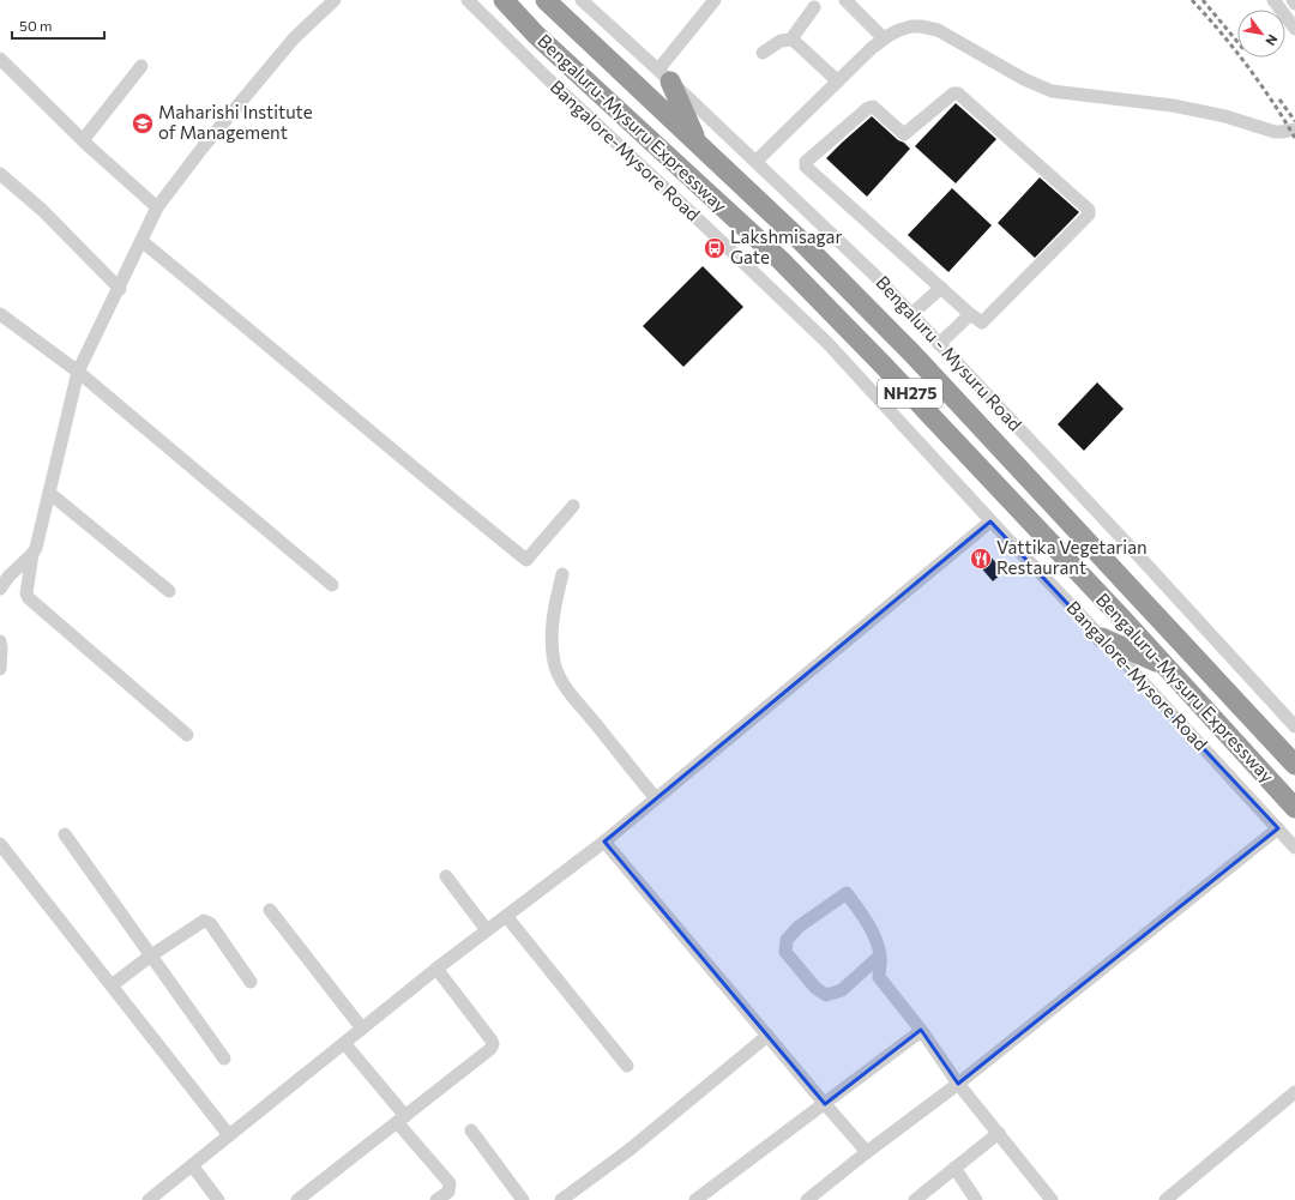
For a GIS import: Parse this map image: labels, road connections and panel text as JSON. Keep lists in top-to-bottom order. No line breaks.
{"streets":{"highway":["Bengaluru-Mysuru Expressway","NH275"],"street":["Bangalore-Mysore Road","Bengaluru - Mysuru Road"]},"places":{"school or university":["Maharishi Institute of Management"],"bus stop":["Lakshmisagar Gate"],"restaurant":["Vattika Vegetarian Restaurant"]},"scale_bar":"50 m","north":"bottom right"}
